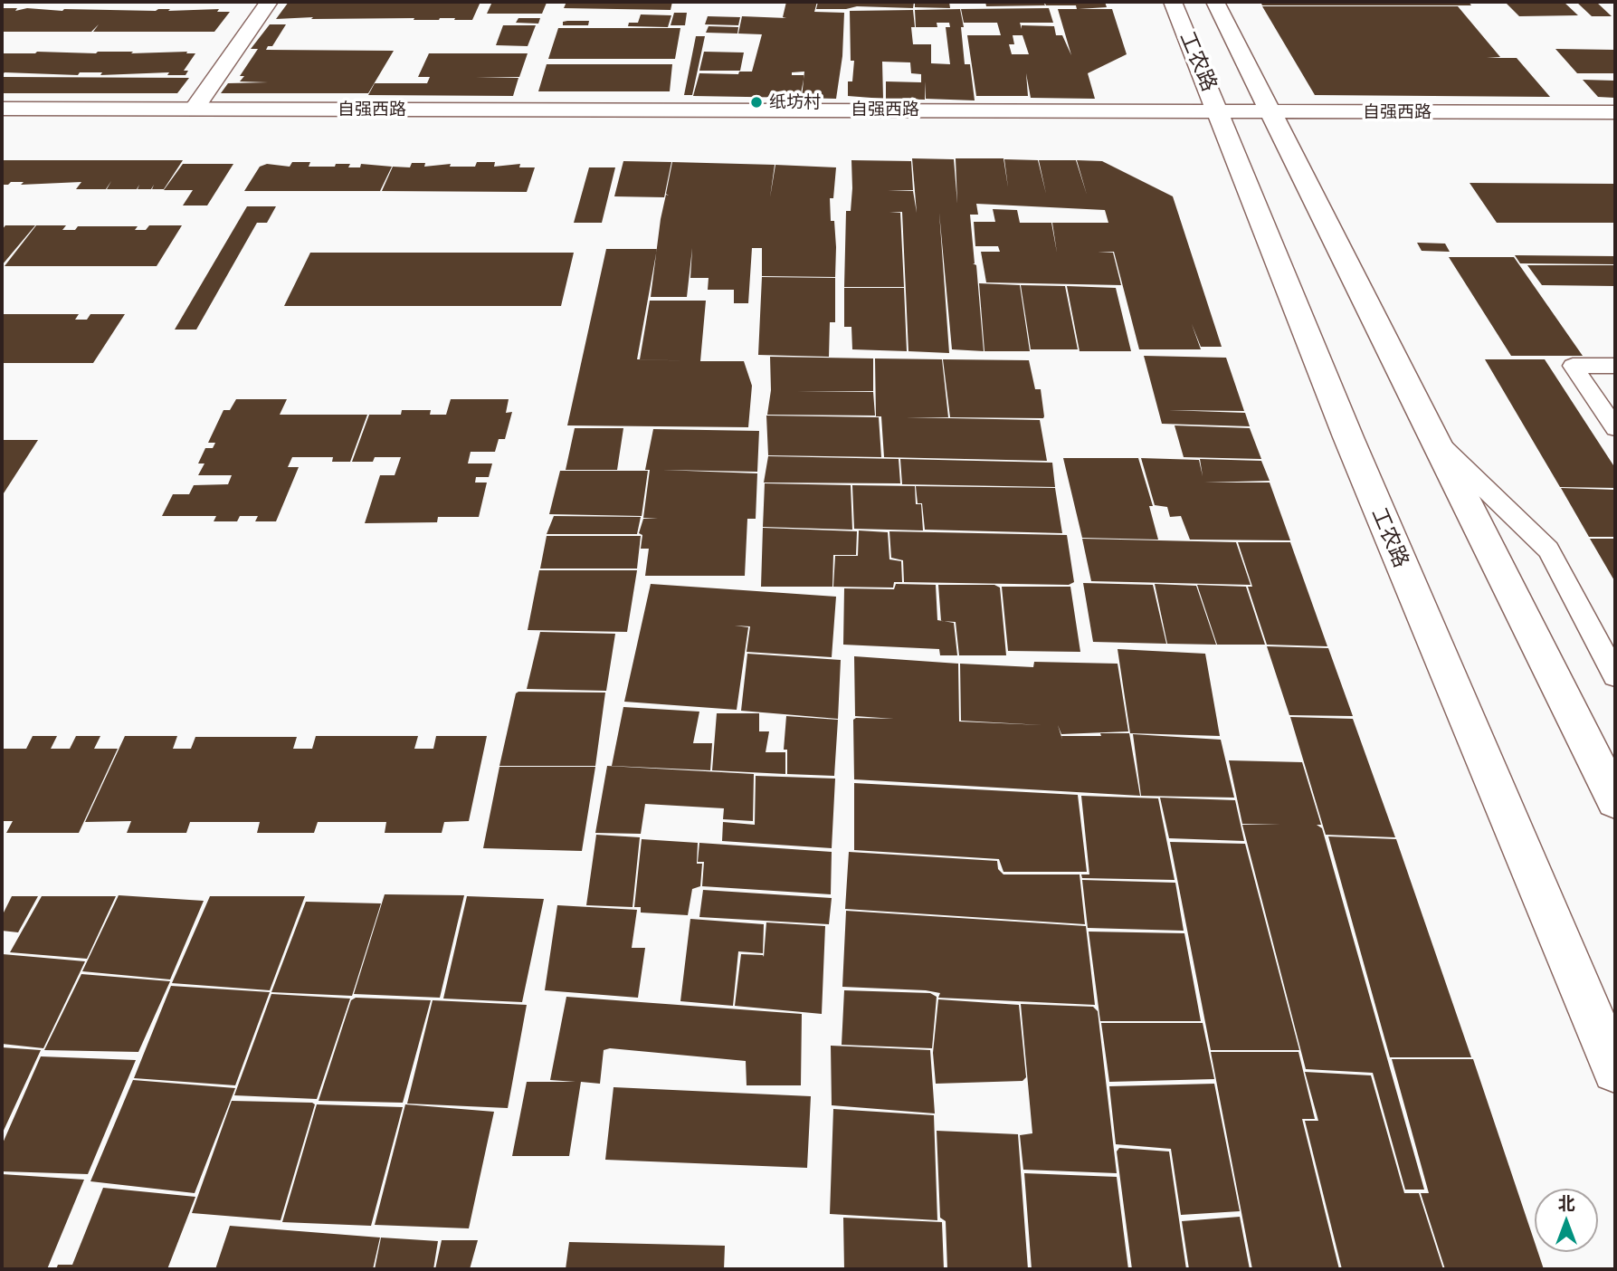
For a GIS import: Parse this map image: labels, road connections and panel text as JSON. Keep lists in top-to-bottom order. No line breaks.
{"streets":{"main road":["工农路","自强西路"]},"crossings":[["工农路","自强西路"]],"places":["纸坊村"],"north":"top"}
